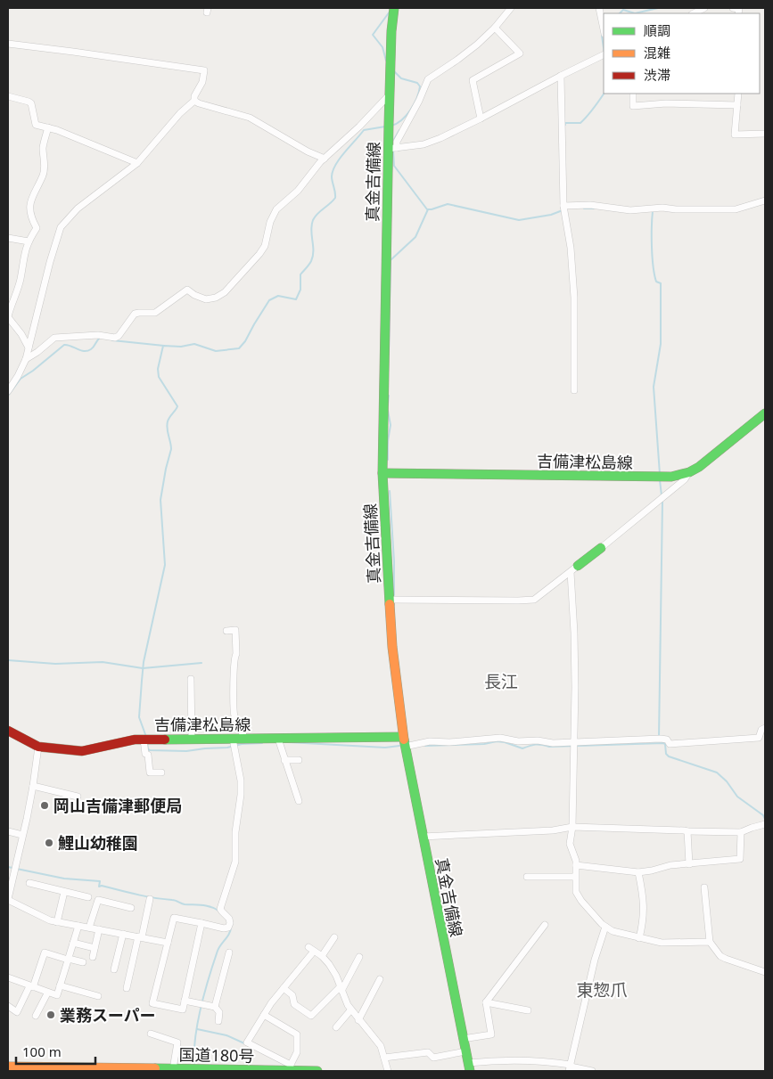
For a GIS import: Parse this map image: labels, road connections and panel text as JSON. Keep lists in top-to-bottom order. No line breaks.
{"streets":{"main road":["真金吉備線","吉備津松島線","国道180号"]},"crossings":[["真金吉備線","吉備津松島線"]],"districts":["長江","東惣爪"],"places":["岡山吉備津郵便局","鯉山幼稚園","業務スーパー"],"legend":["順調","混雑","渋滞"],"scale_bar":"100 m"}
